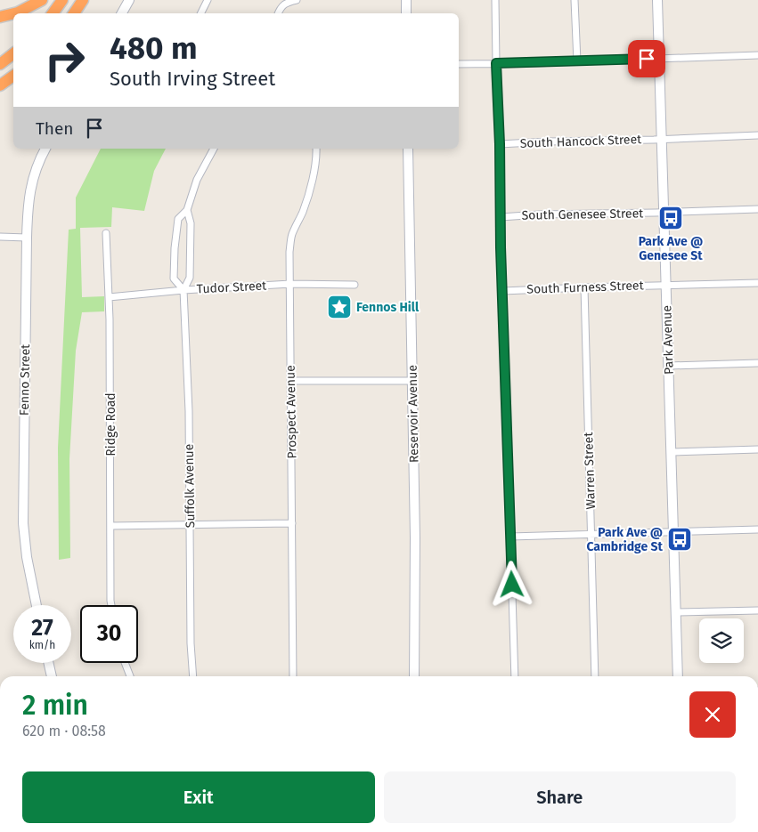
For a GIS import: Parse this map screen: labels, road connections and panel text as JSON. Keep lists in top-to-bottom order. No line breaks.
{"streets":{"street":["South Hancock Street","South Genesee Street","Tudor Street","South Furness Street","Park Avenue","Fenno Street","Prospect Avenue","Reservoir Avenue","Ridge Road","Warren Street","Suffolk Avenue"]},"crossings":[["South Hancock Street","Park Avenue"],["South Genesee Street","Park Avenue"],["Tudor Street","Prospect Avenue"],["Tudor Street","Ridge Road"],["Tudor Street","Suffolk Avenue"],["South Furness Street","Park Avenue"],["South Furness Street","Warren Street"]],"places":{"bus stop":["Park Ave @ Genesee St","Park Ave @ Cambridge St"],"place":["Fennos Hill"]},"page":{"turn":["480 m","South Irving Street"],"then":"Then","speed":"27 km/h","limit":"30","heading":["2 min","620 m · 08:58"],"buttons":["Exit","Share"]}}
